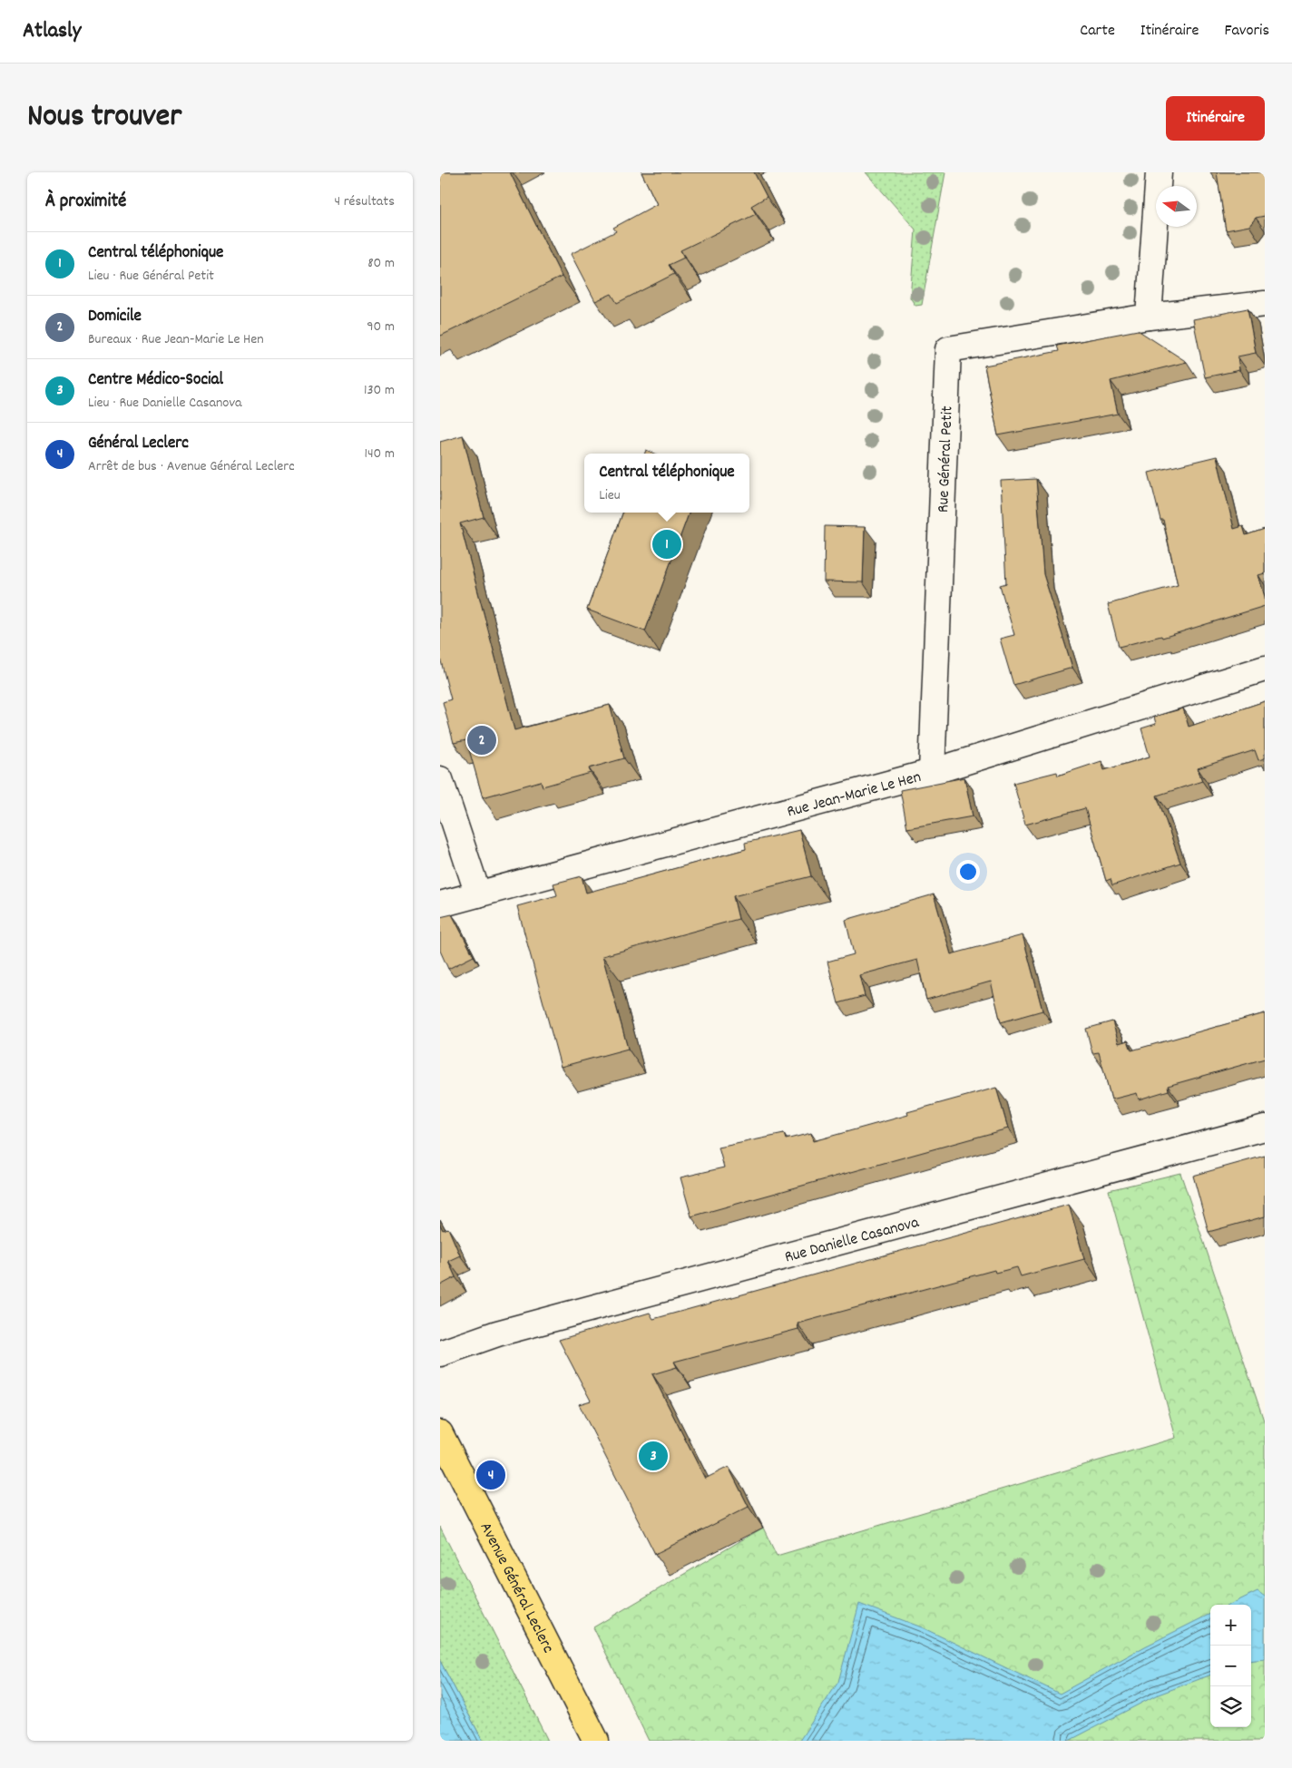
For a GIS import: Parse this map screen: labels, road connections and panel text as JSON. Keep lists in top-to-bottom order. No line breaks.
{"streets":{"main road":["Avenue Général Leclerc"],"street":["Rue Général Petit","Rue Jean-Marie Le Hen","Rue Danielle Casanova"]},"crossings":[["Rue Général Petit","Rue Jean-Marie Le Hen"]],"north":"left","page":{"header":"Atlasly","nav":["Carte","Itinéraire","Favoris"],"title":"Nous trouver","buttons":"Itinéraire","heading":["À proximité","4 résultats"],"list":[{"mark":"1","name":"Central téléphonique","note":"Lieu · Rue Général Petit","value":"80 m"},{"mark":"2","name":"Domicile","note":"Bureaux · Rue Jean-Marie Le Hen","value":"90 m"},{"mark":"3","name":"Centre Médico-Social","note":"Lieu · Rue Danielle Casanova","value":"130 m"},{"mark":"4","name":"Général Leclerc","note":"Arrêt de bus · Avenue Général Leclerc","value":"140 m"}],"popup":["Central téléphonique","Lieu"],"pins":["1","2","3","4"],"map_buttons":["+","−"]}}
